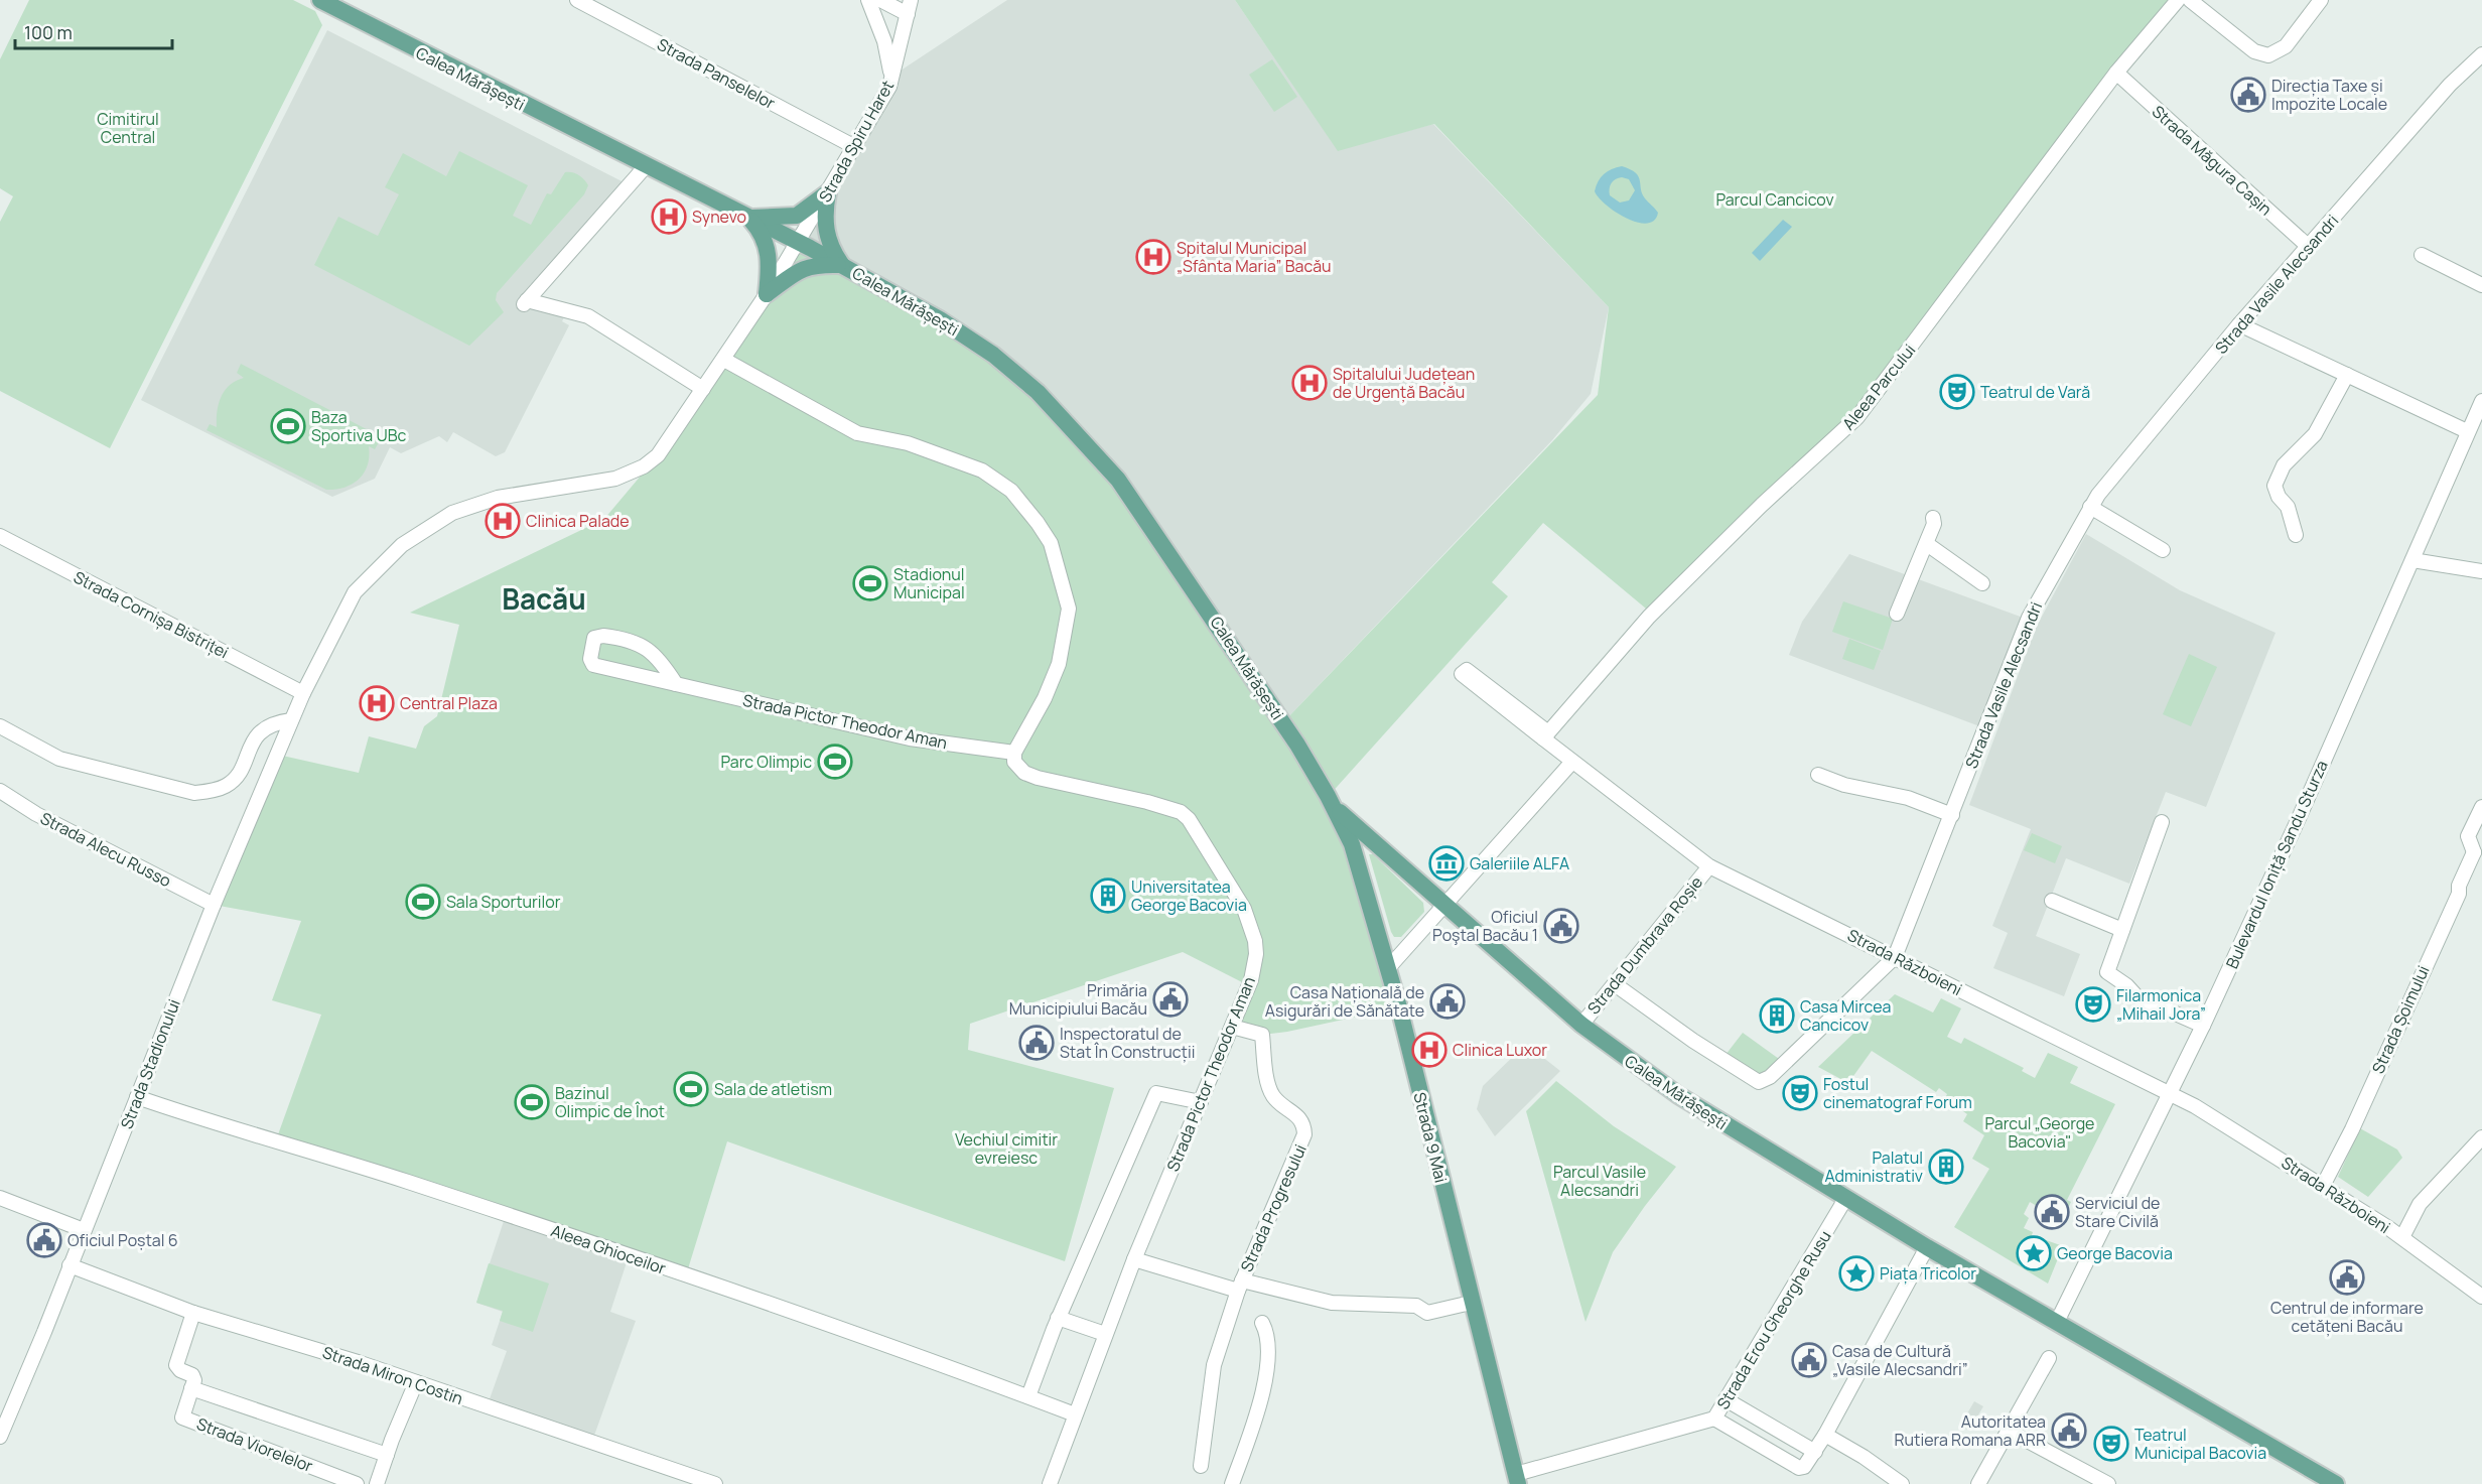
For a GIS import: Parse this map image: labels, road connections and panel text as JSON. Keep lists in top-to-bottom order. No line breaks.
{"streets":{"main road":["Calea Mărășești","Strada 9 Mai"],"street":["Strada Panselelor","Strada Spiru Haret","Strada Măgura Cașin","Strada Vasile Alecsandri","Aleea Parcului","Strada Cornișa Bistriței","Strada Pictor Theodor Aman","Strada Alecu Russo","Bulevardul Ioniță Sandu Sturza","Strada Dumbrava Roșie","Strada Războieni","Strada Șoimului","Strada Stadionului","Strada Progresului","Aleea Ghioceilor","Strada Erou Gheorghe Rusu","Strada Miron Costin","Strada Viorelelor"]},"crossings":[["Strada Panselelor","Strada Spiru Haret"],["Calea Mărășești","Strada Spiru Haret"],["Calea Mărășești","Bulevardul Ioniță Sandu Sturza"],["Calea Mărășești","Strada Dumbrava Roșie"],["Calea Mărășești","Strada 9 Mai"],["Calea Mărășești","Strada Erou Gheorghe Rusu"],["Strada Spiru Haret","Strada Stadionului"],["Strada Măgura Cașin","Strada Vasile Alecsandri"],["Strada Măgura Cașin","Aleea Parcului"],["Strada Vasile Alecsandri","Strada Dumbrava Roșie"],["Strada Vasile Alecsandri","Strada Războieni"],["Strada Cornișa Bistriței","Strada Stadionului"],["Strada Pictor Theodor Aman","Strada Progresului"],["Strada Pictor Theodor Aman","Aleea Ghioceilor"],["Strada Alecu Russo","Strada Stadionului"],["Bulevardul Ioniță Sandu Sturza","Strada Războieni"],["Strada Dumbrava Roșie","Strada Războieni"],["Strada Războieni","Strada Șoimului"],["Strada Stadionului","Aleea Ghioceilor"],["Strada Stadionului","Strada Miron Costin"],["Strada 9 Mai","Strada Progresului"],["Strada 9 Mai","Strada Erou Gheorghe Rusu"]],"districts":["Bacău"],"parks":["Cimitirul Central","Parcul Cancicov","Parcul „George Bacovia\"","Vechiul cimitir evreiesc","Parcul Vasile Alecsandri"],"places":{"public building":["Direcția Taxe și Impozite Locale","Oficiul Poştal Bacău 1","Primăria Municipiului Bacău","Casa Națională de Asigurări de Sănătate","Inspectoratul de Stat În Construcții","Serviciul de Stare Civilă","Oficiul Poștal 6","Centrul de informare cetățeni Bacău","Casa de Cultură „Vasile Alecsandri”","Autoritatea Rutiera Romana ARR"],"hospital":["Synevo","Spitalul Municipal „Sfânta Maria” Bacău","Spitalului Județean de Urgență Bacău","Clinica Palade","Central Plaza","Clinica Luxor"],"theatre":["Teatrul de Vară","Filarmonica „Mihail Jora”","Fostul cinematograf Forum","Teatrul Municipal Bacovia"],"sports":["Baza Sportiva UBc","Stadionul Municipal","Parc Olimpic","Sala Sporturilor","Sala de atletism","Bazinul Olimpic de Înot"],"museum":["Galeriile ALFA"],"building":["Universitatea George Bacovia","Casa Mircea Cancicov","Palatul Administrativ"],"place":["George Bacovia","Piața Tricolor"]},"scale_bar":"100 m"}
